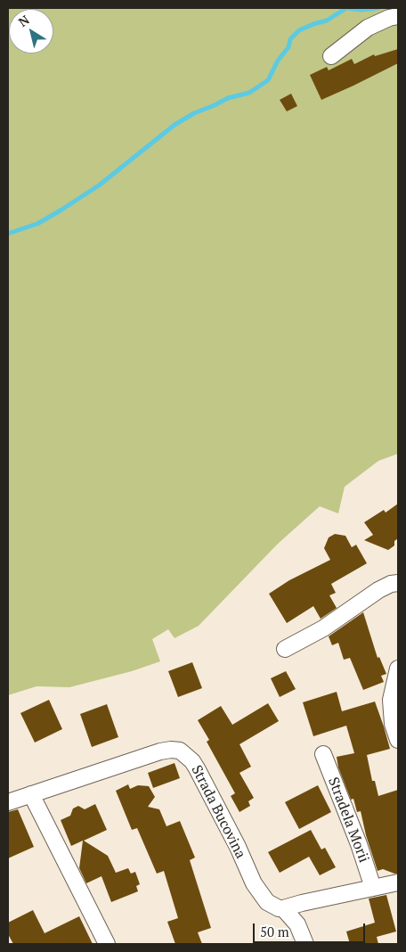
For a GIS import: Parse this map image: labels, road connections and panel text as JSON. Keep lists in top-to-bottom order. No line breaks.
{"streets":{"street":["Strada Bucovina","Stradela Morii"]},"scale_bar":"50 m","north":"top left"}
